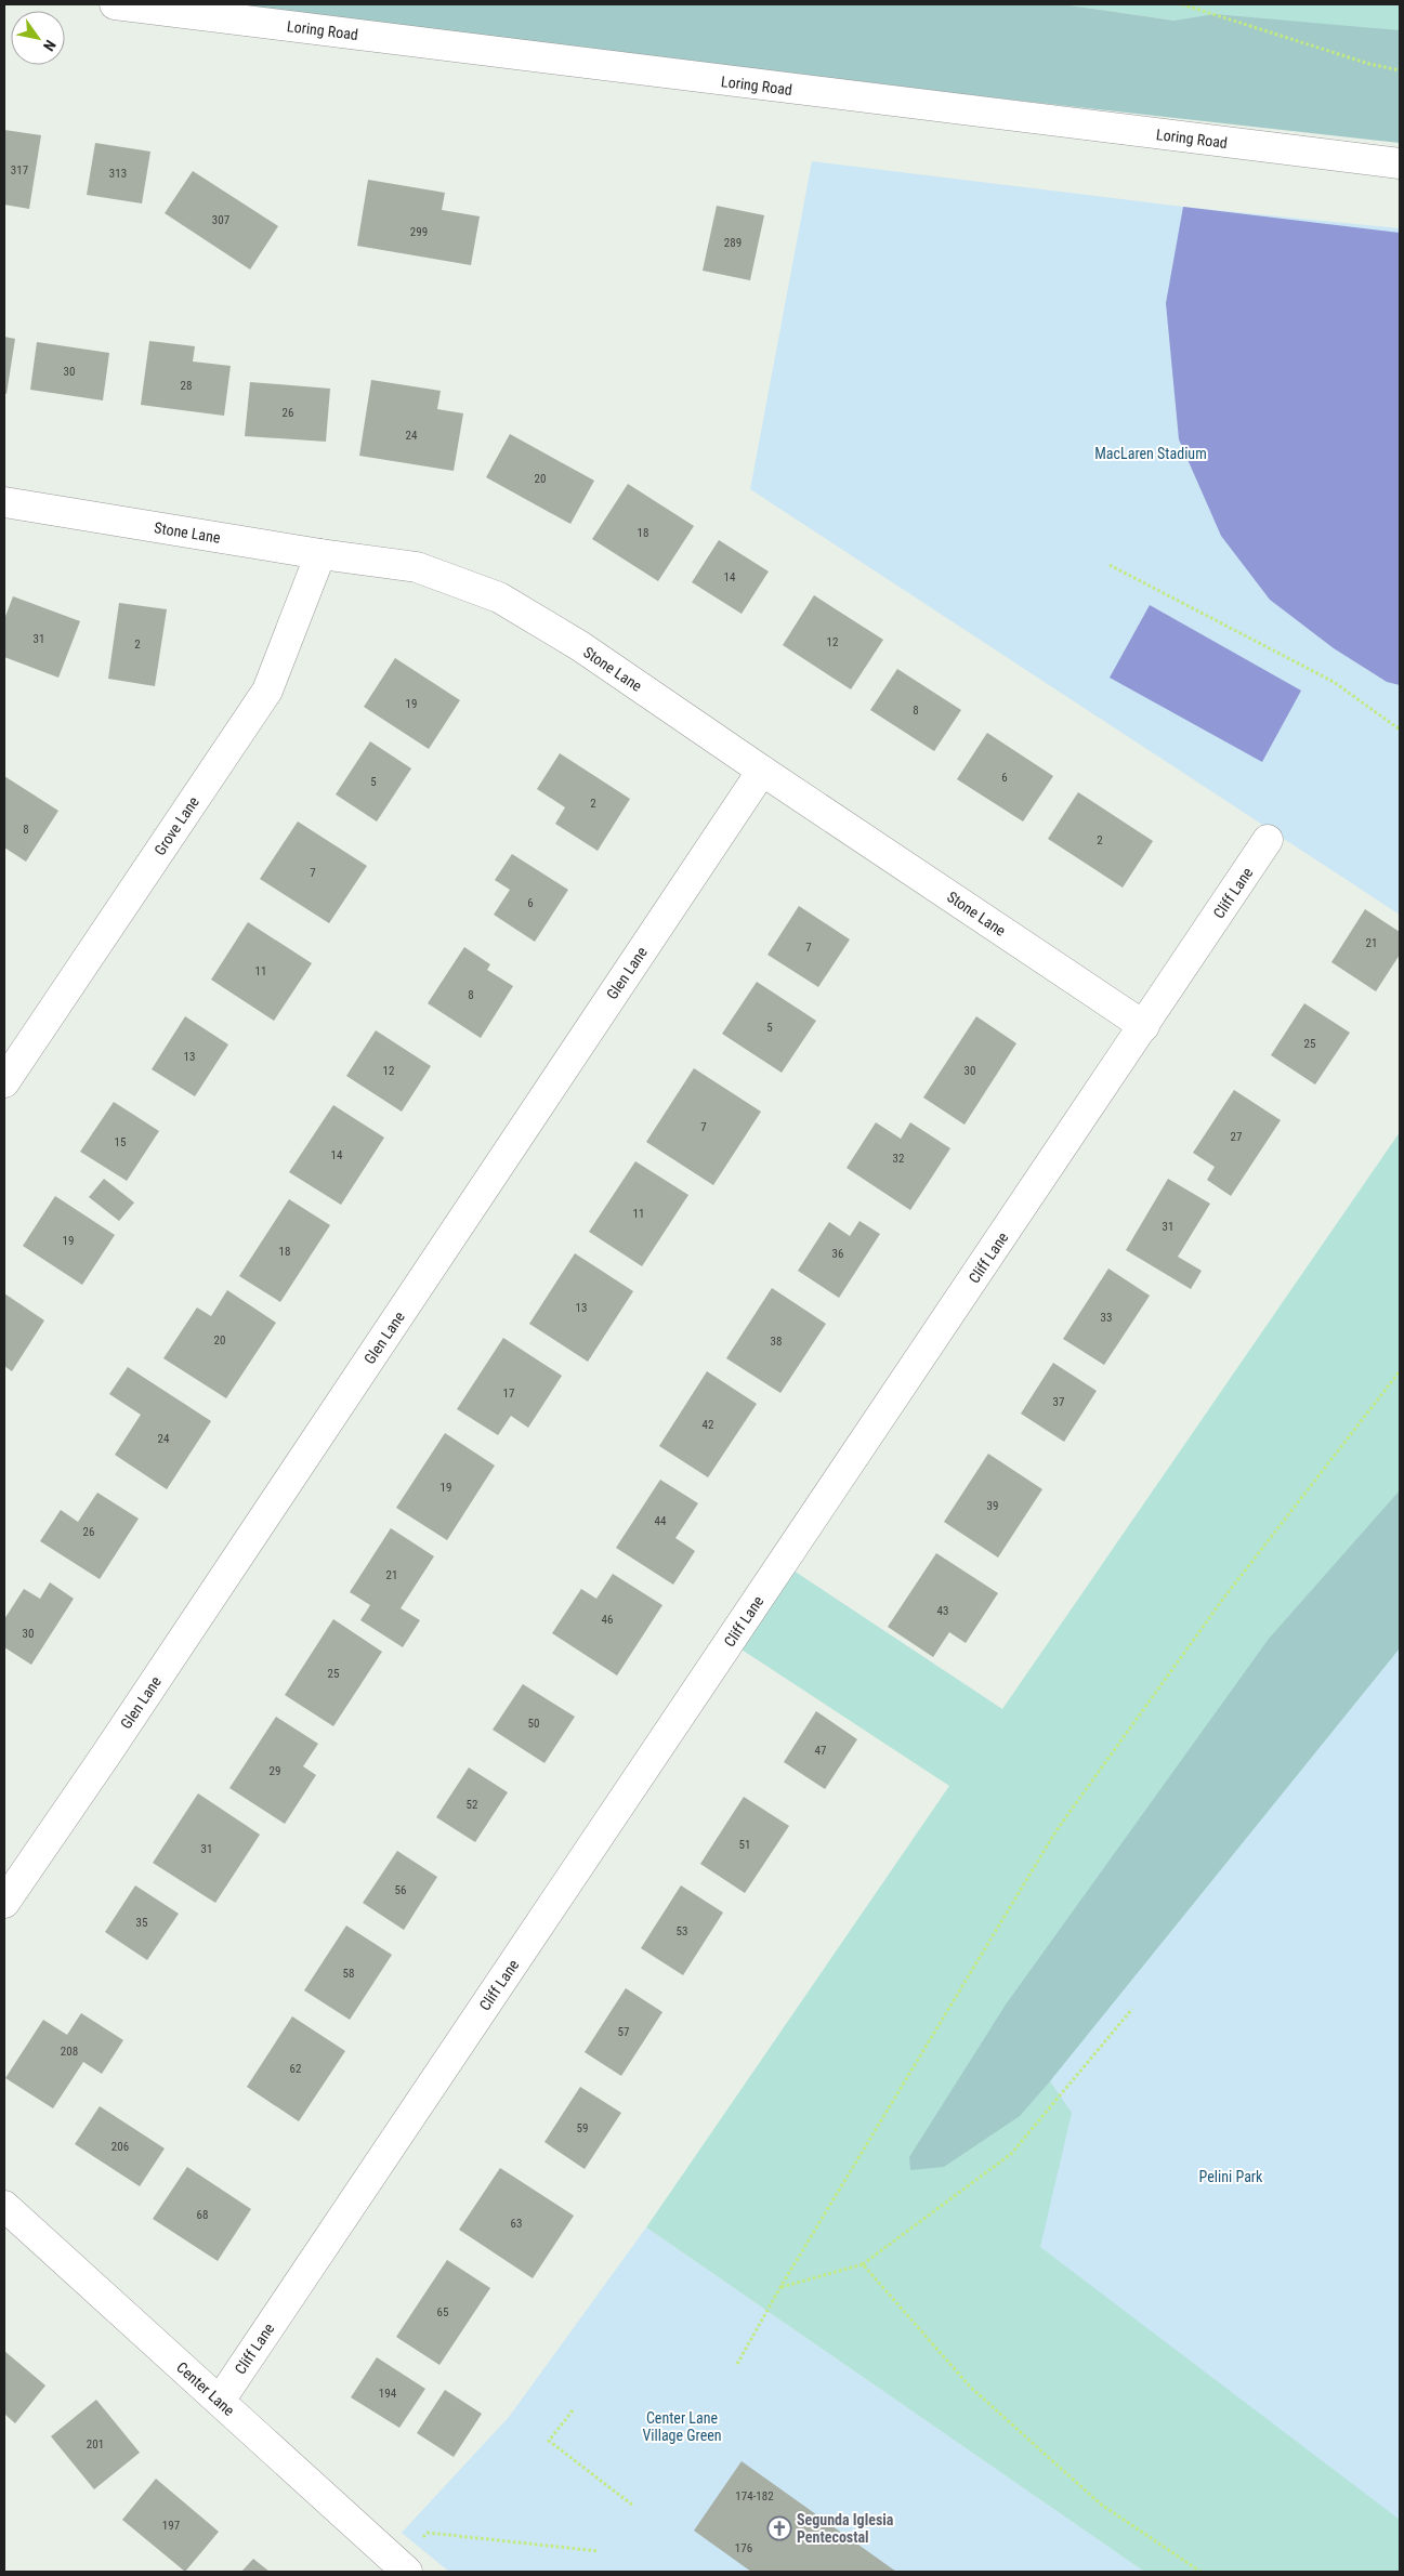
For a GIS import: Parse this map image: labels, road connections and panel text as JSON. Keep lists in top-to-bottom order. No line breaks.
{"streets":{"street":["Loring Road","Stone Lane","Grove Lane","Cliff Lane","Glen Lane","Center Lane"]},"crossings":[["Stone Lane","Grove Lane"],["Stone Lane","Cliff Lane"],["Stone Lane","Glen Lane"],["Cliff Lane","Center Lane"]],"parks":["MacLaren Stadium","Pelini Park","Center Lane Village Green"],"places":{"church":["Segunda Iglesia Pentecostal"]},"house_numbers":["317","313","307","299","289","30","28","26","24","20","18","14","31","12","2","19","8","6","5","2","8","2","7","6","21","7","11","8","5","25","13","12","30","7","27","15","14","32","11","31","19","18","36","13","33","20","38","17","37","42","24","19","39","44","26","21","43","46","30","25","50","47","29","52","51","31","56","35","53","58","57","208","62","59","206","68","63","65","194","201","174-182","197","176"],"north":"bottom right"}
